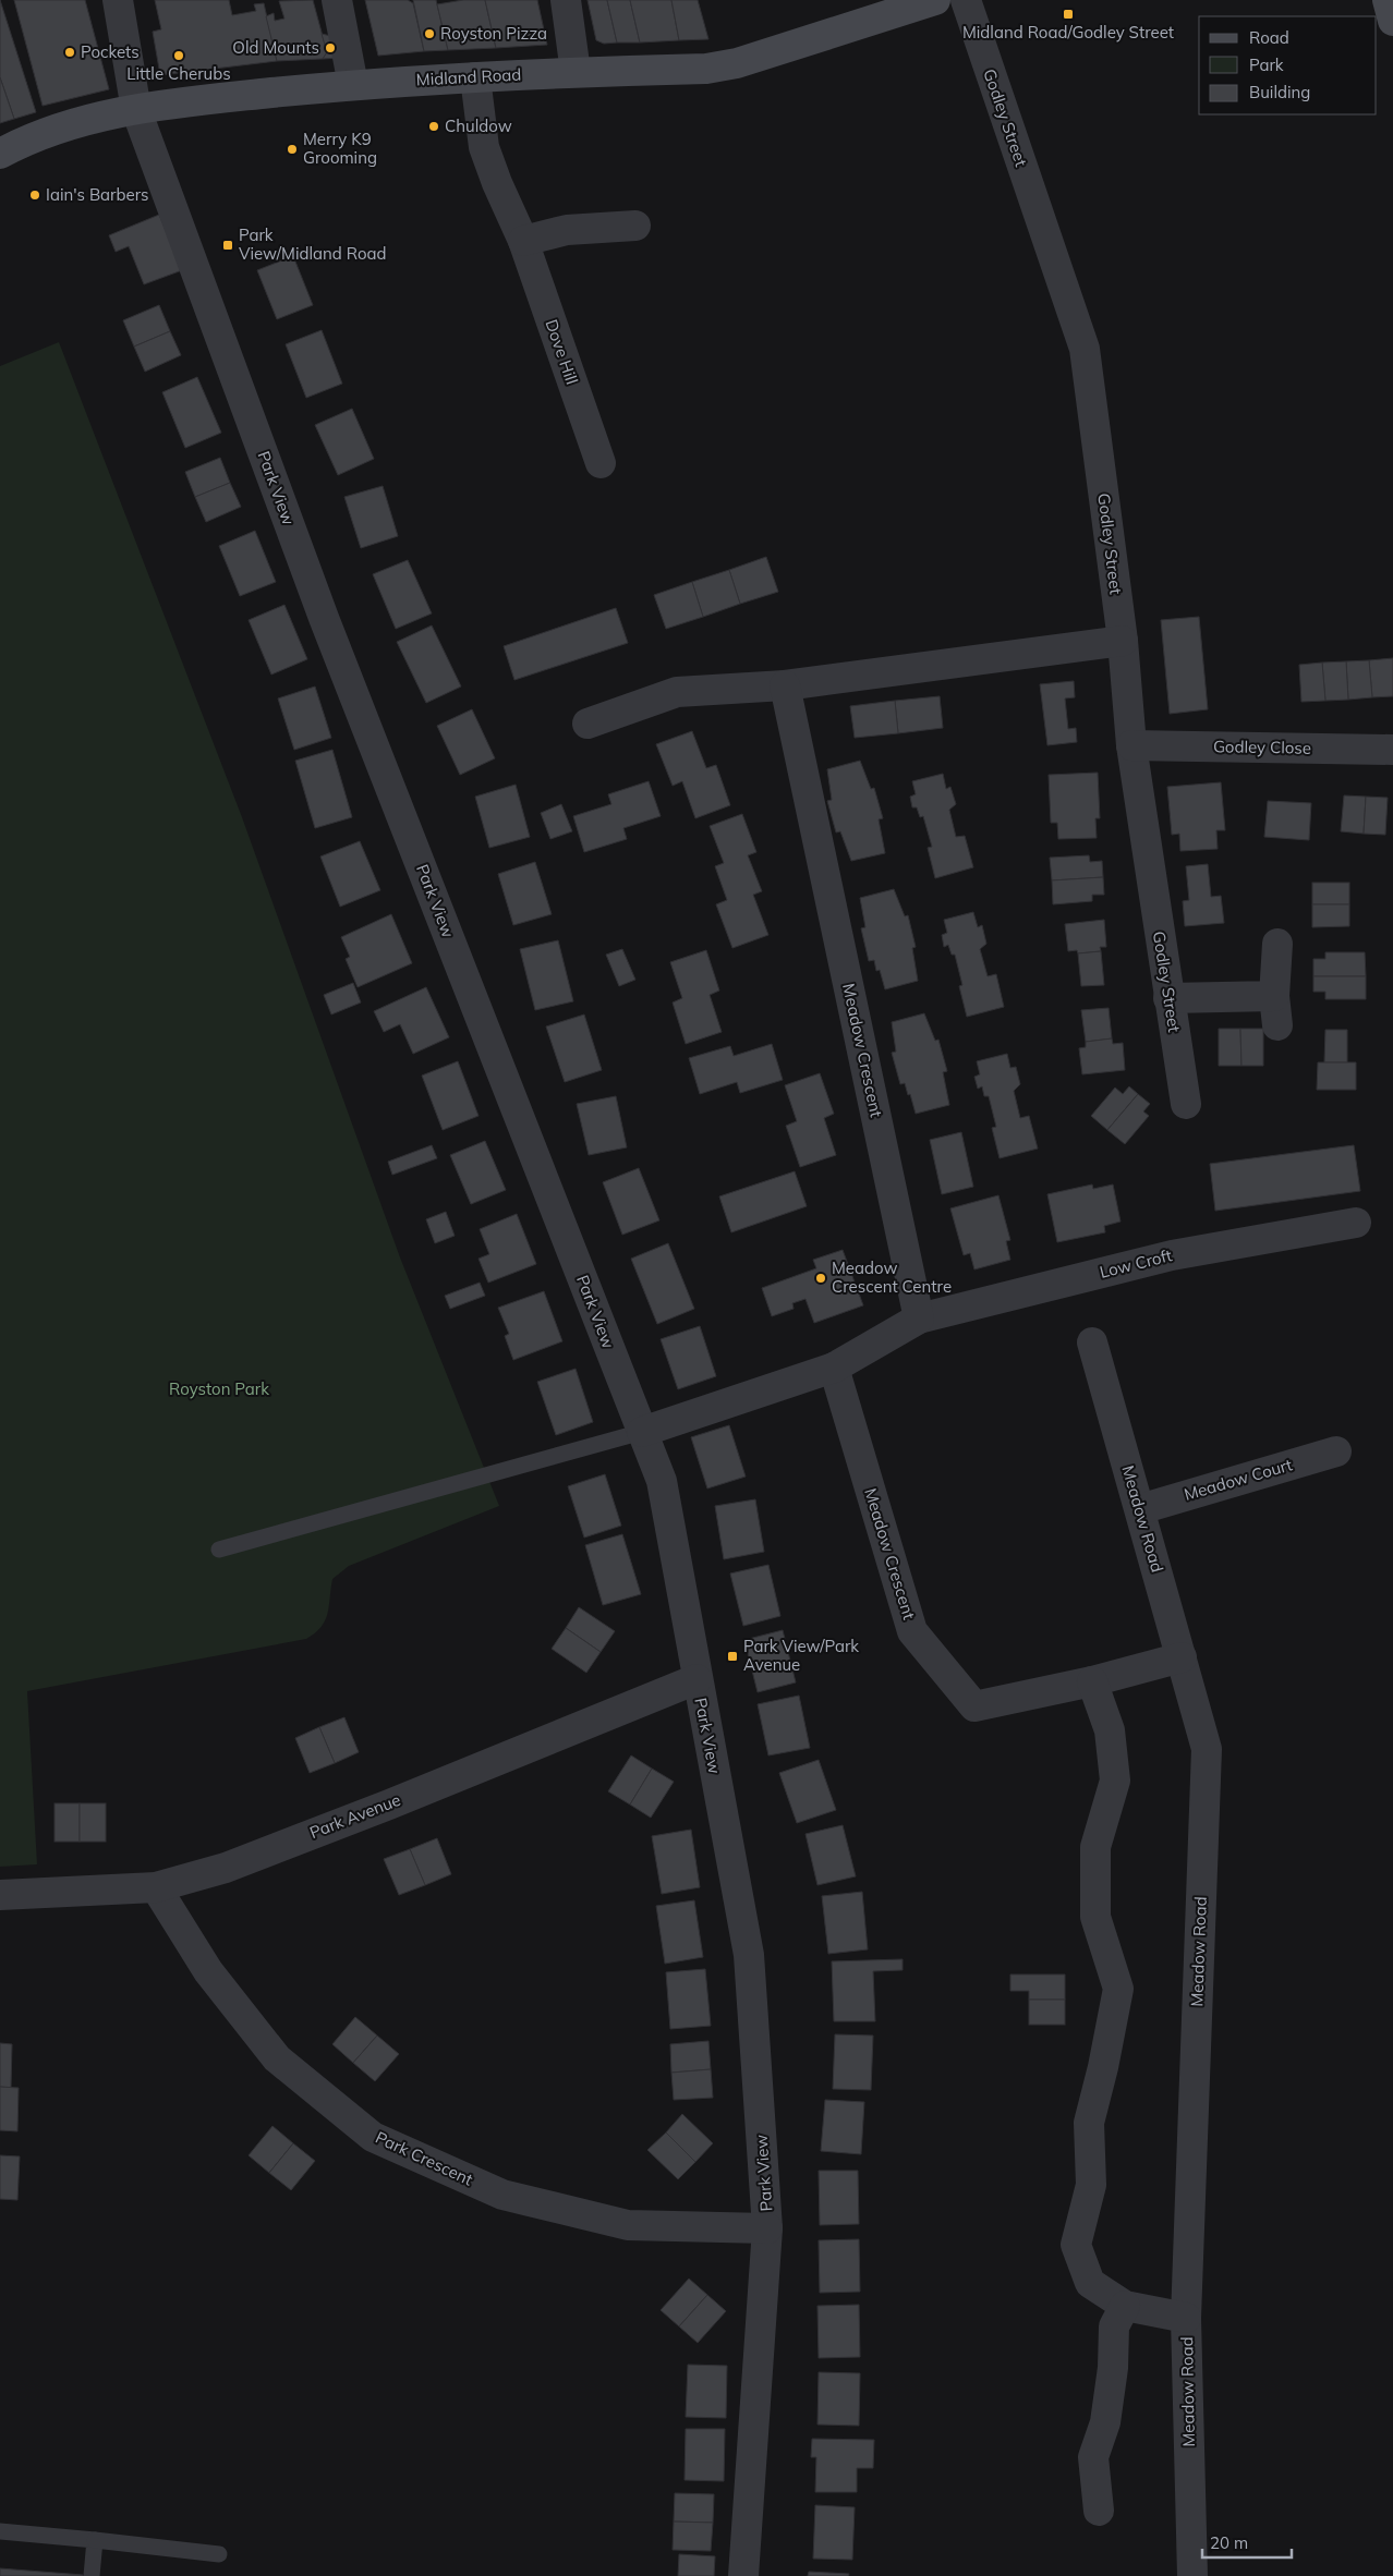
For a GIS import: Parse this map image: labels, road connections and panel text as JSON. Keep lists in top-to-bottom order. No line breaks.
{"streets":{"main road":["Midland Road"],"street":["Godley Street","Dove Hill","Park View","Godley Close","Meadow Crescent","Low Croft","Meadow Court","Meadow Road","Park Avenue","Park Crescent"]},"crossings":[["Midland Road","Dove Hill"],["Midland Road","Park View"],["Godley Street","Godley Close"],["Park View","Park Avenue"],["Park View","Park Crescent"],["Meadow Crescent","Low Croft"],["Meadow Crescent","Meadow Road"],["Meadow Court","Meadow Road"],["Park Avenue","Park Crescent"]],"parks":["Royston Park"],"places":{"transit":["Midland Road/Godley Street","Park View/Midland Road","Park View/Park Avenue"],"other":["Royston Pizza","Old Mounts","Pockets","Little Cherubs","Chuldow","Merry K9 Grooming","Iain's Barbers","Meadow Crescent Centre"]},"legend":["Road","Park","Building"],"scale_bar":"20 m"}
